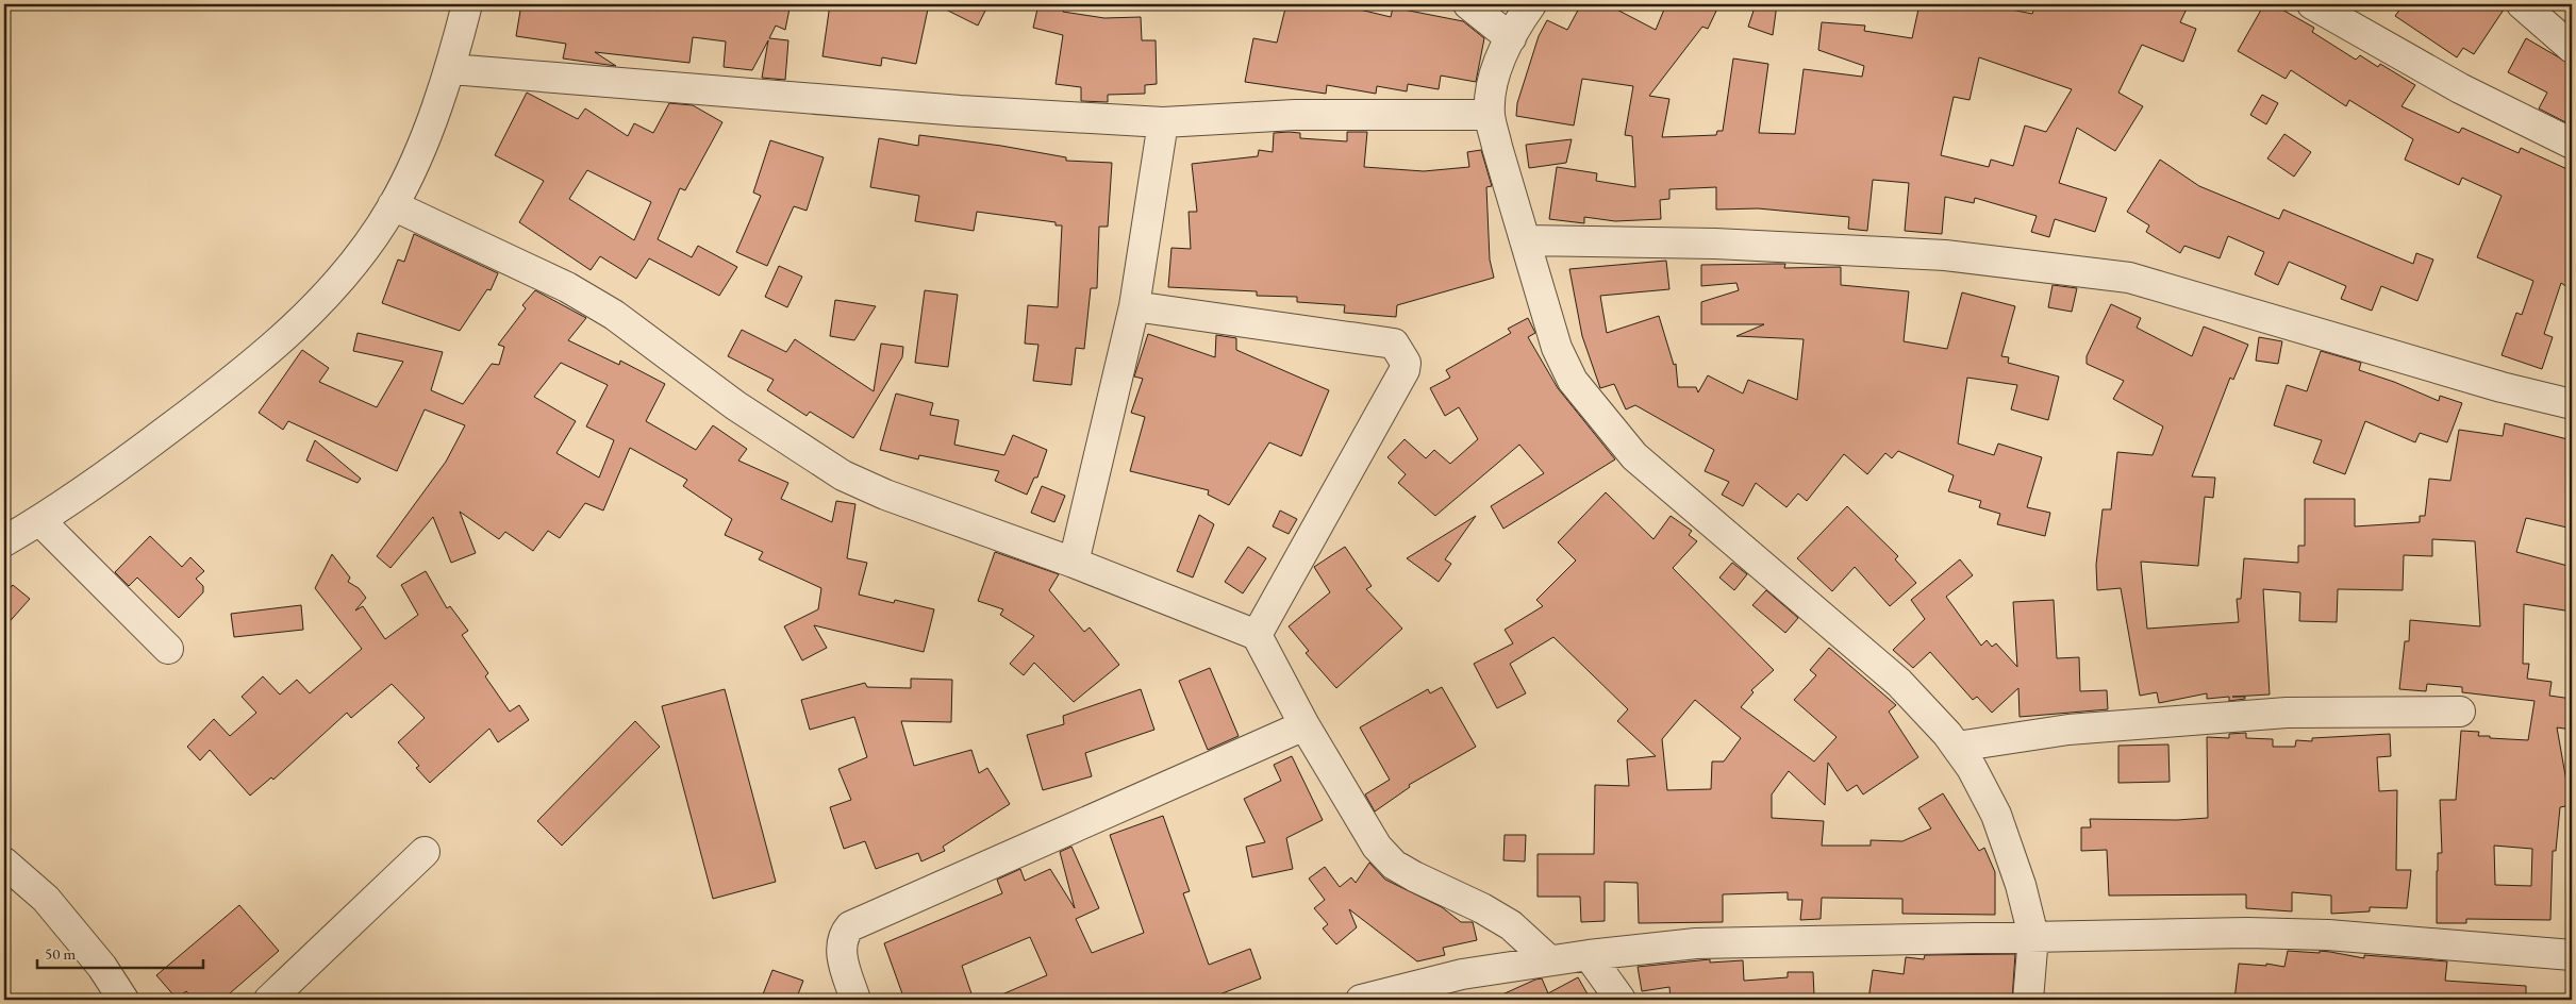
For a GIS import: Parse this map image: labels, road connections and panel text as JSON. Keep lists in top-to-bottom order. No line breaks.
{"scale_bar":"50 m"}
